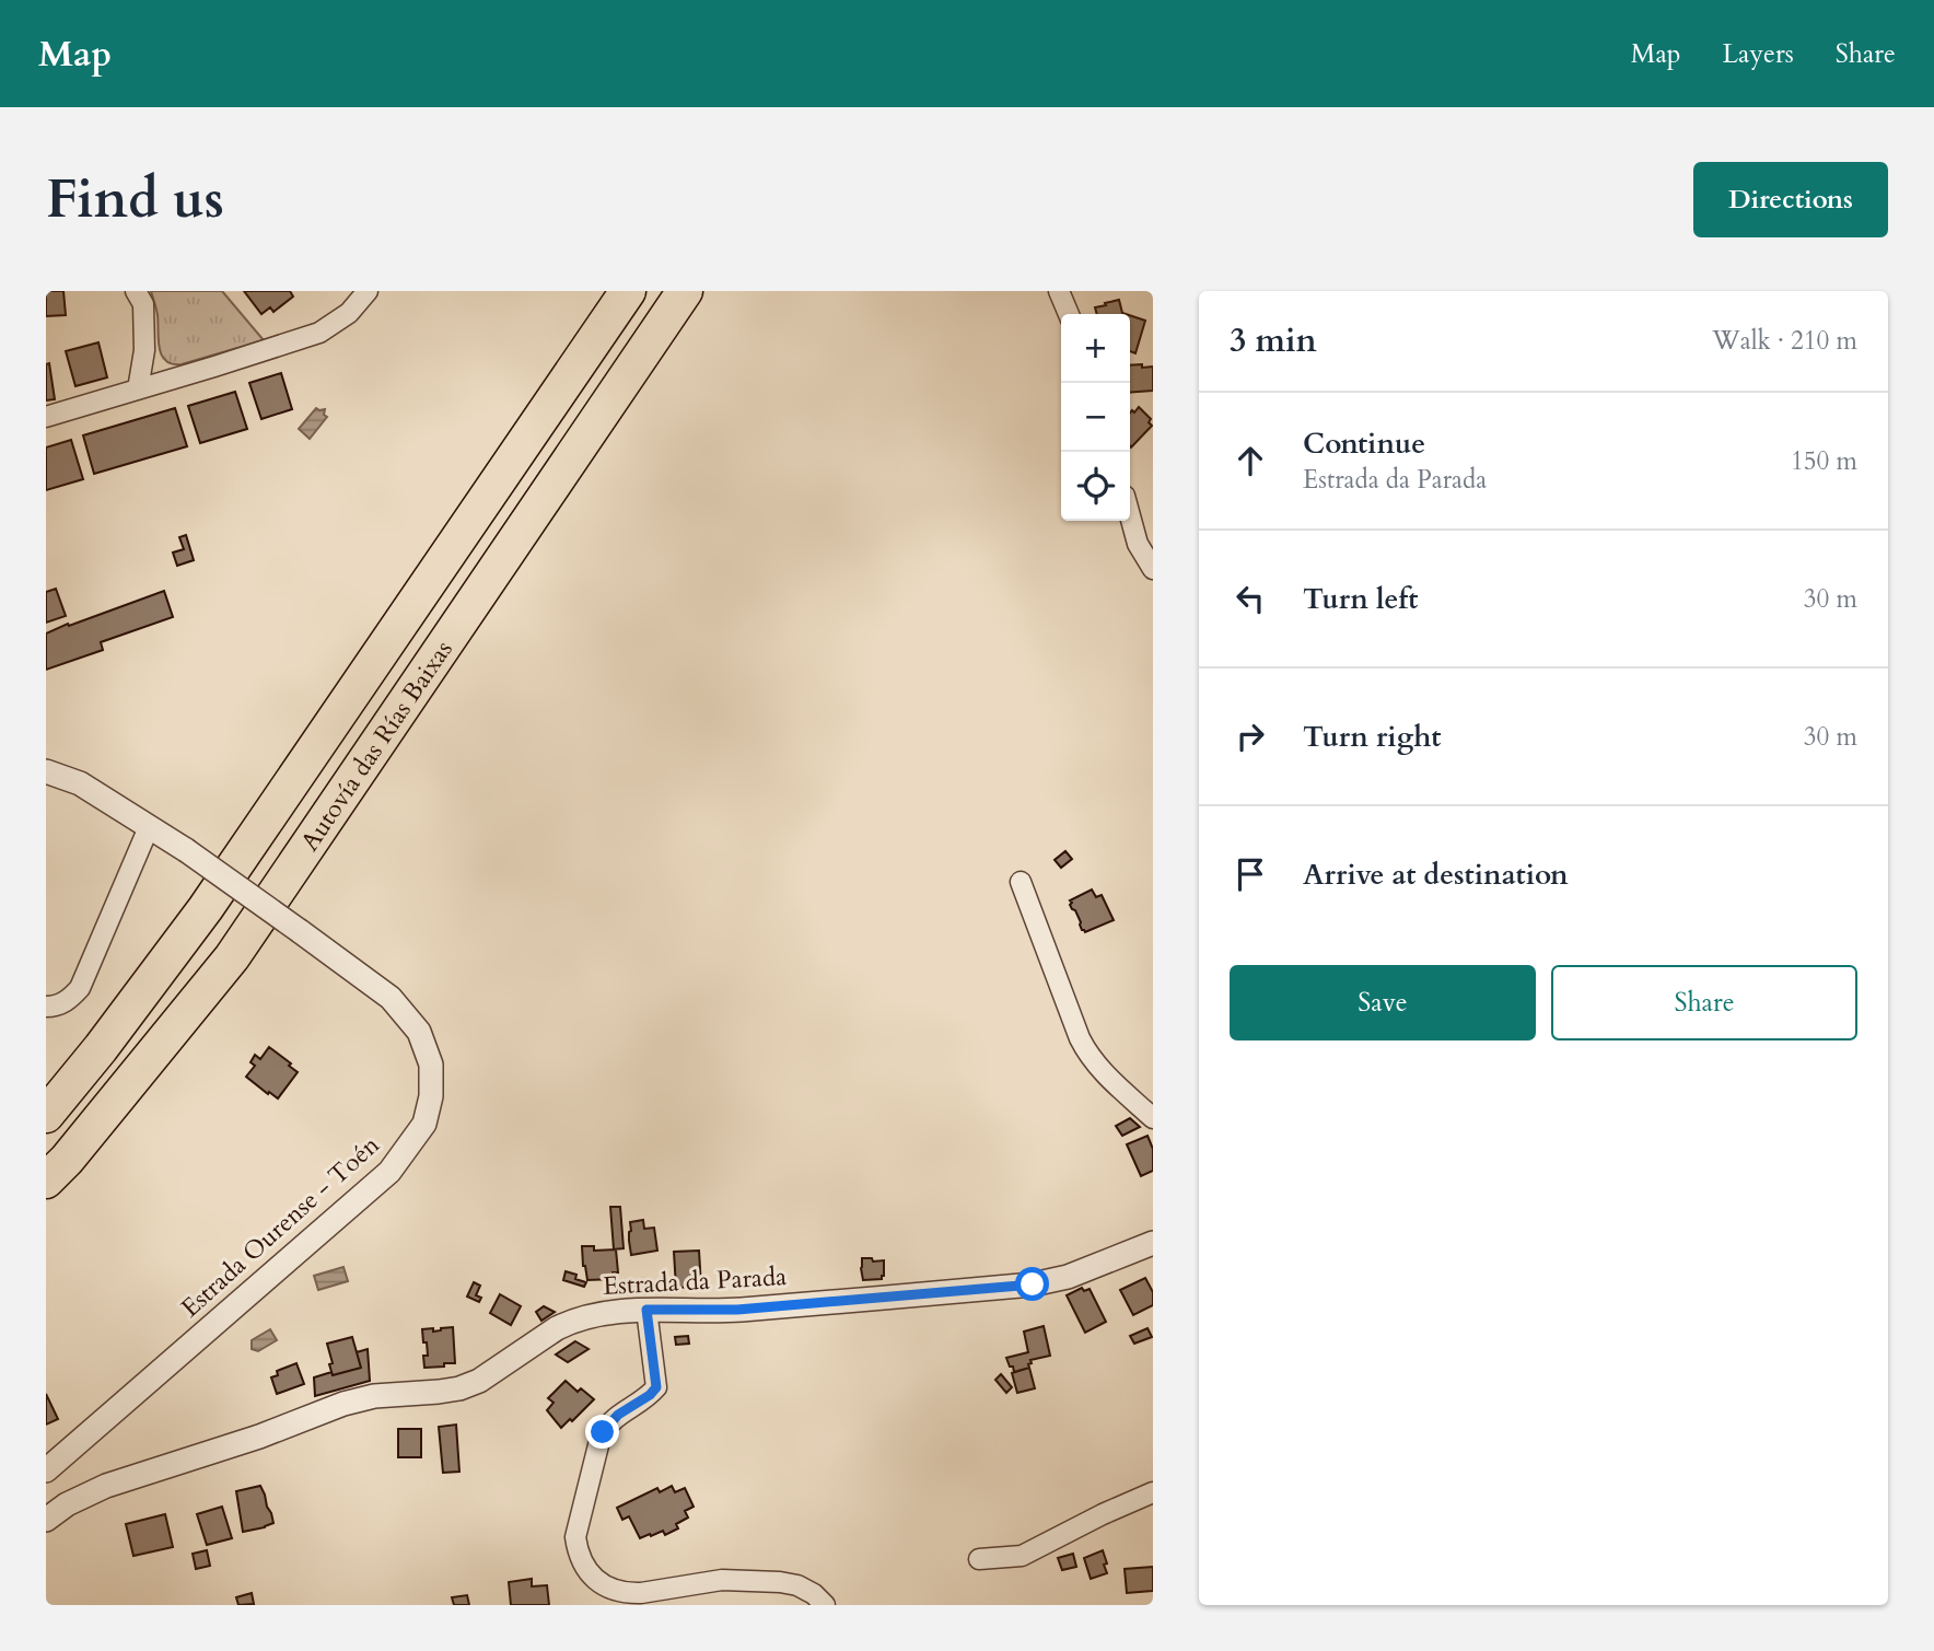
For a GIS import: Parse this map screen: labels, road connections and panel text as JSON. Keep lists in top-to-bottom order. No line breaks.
{"streets":{"highway":["Autovía das Rías Baixas"],"street":["Estrada Ourense - Toén","Estrada da Parada"]},"page":{"header":"Map","nav":["Map","Layers","Share"],"buttons":["Directions",["Save","Share"]],"title":"Find us","heading":["3 min","Walk · 210 m"],"map_buttons":["+","−"],"list":[["Continue","Estrada da Parada","150 m"],["Turn left","30 m"],["Turn right","30 m"],"Arrive at destination"]}}
